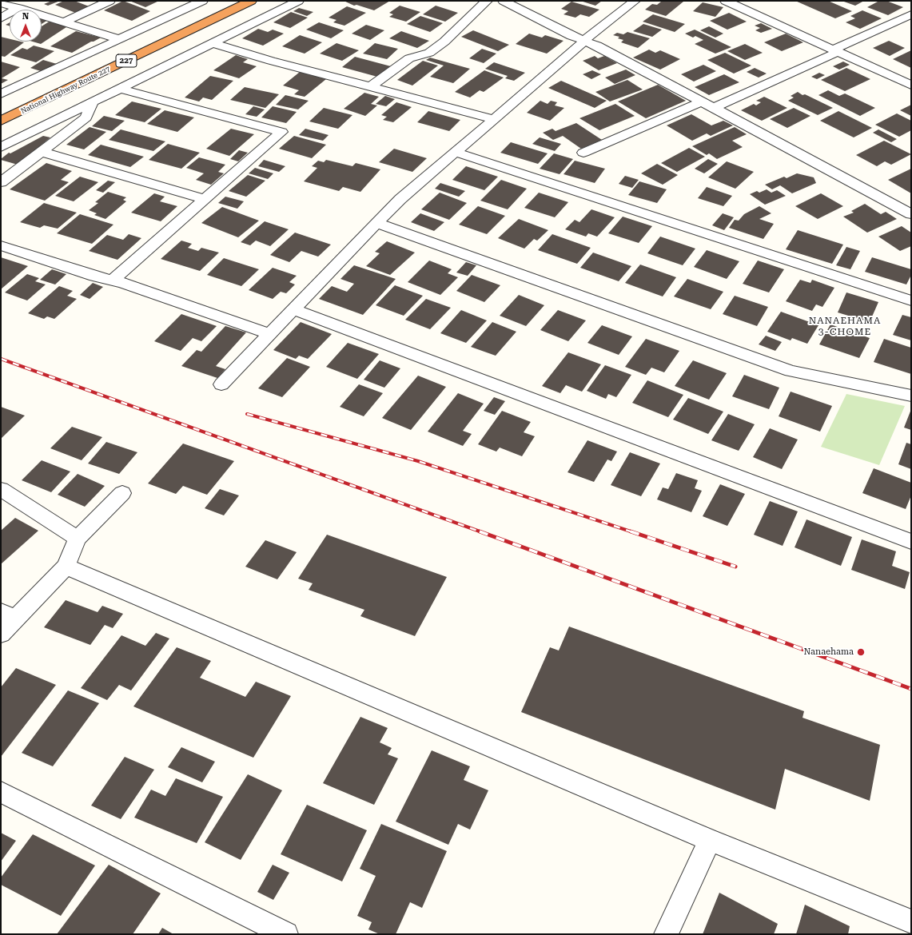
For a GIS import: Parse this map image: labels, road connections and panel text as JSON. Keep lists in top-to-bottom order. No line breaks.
{"streets":{"highway":["227","National Highway Route 227"]},"districts":["NANAEHAMA 3-CHOME"],"places":["Nanaehama"],"north":"top"}
